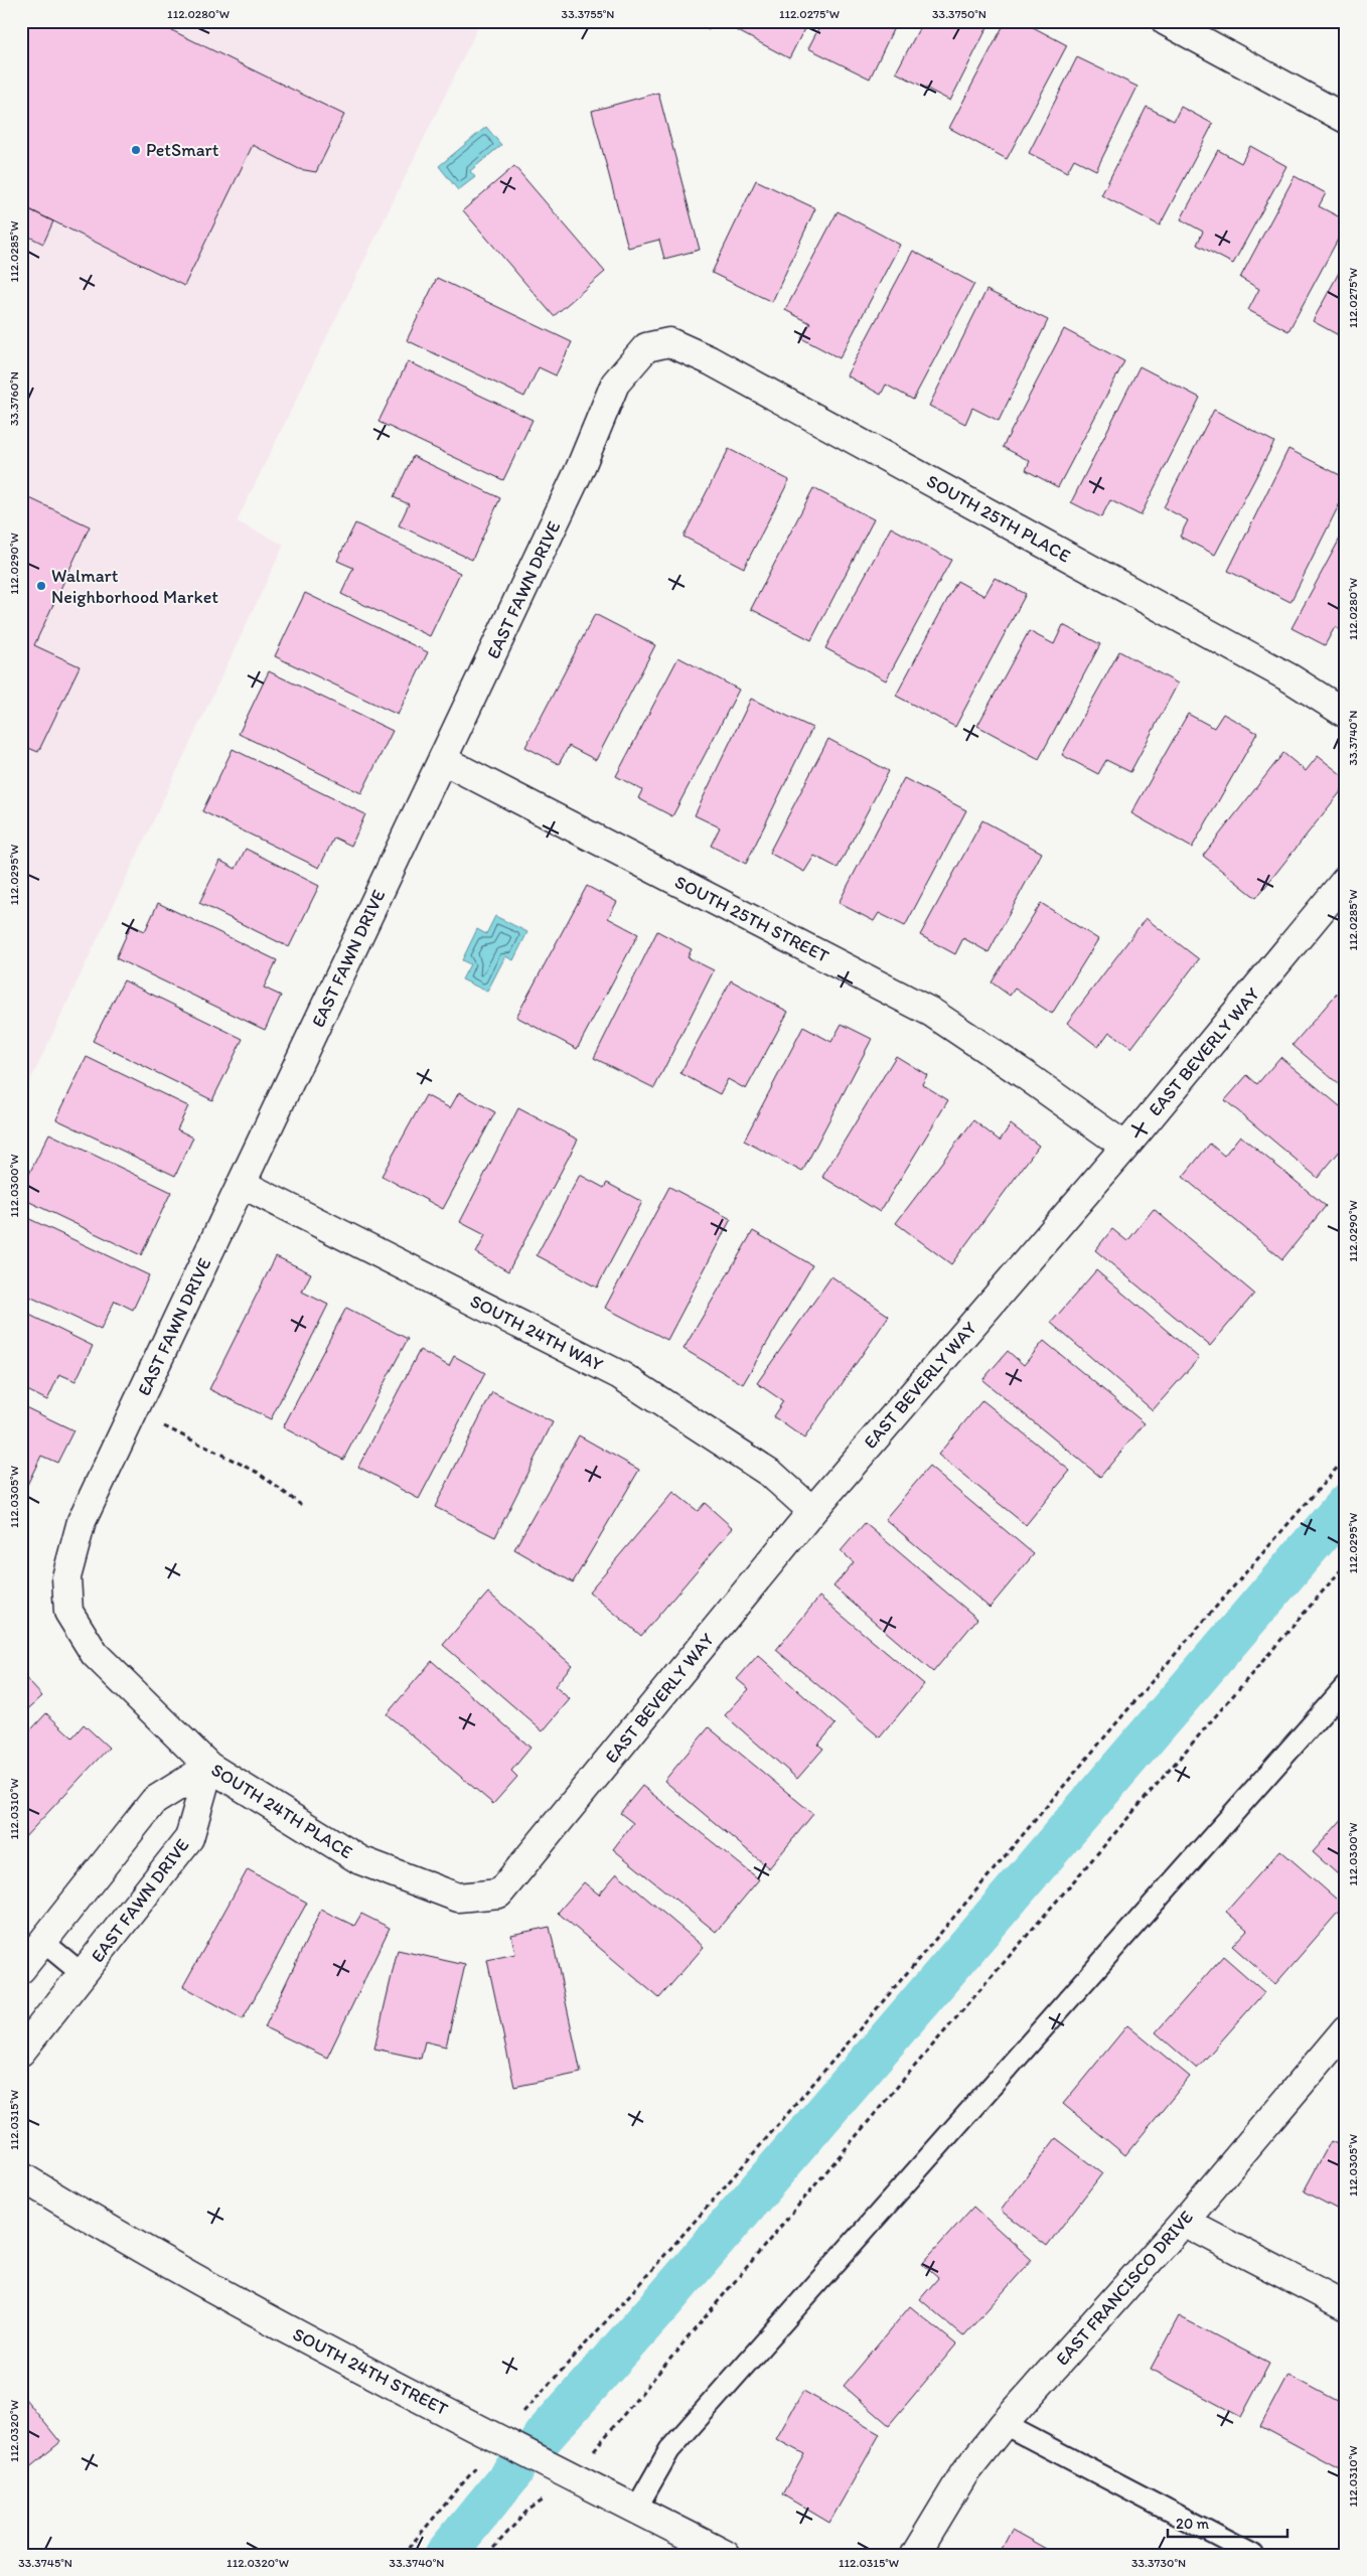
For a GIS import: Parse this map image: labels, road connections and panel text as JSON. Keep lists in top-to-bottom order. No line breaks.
{"streets":{"street":["SOUTH 25TH PLACE","EAST FAWN DRIVE","SOUTH 25TH STREET","EAST BEVERLY WAY","SOUTH 24TH WAY","SOUTH 24TH PLACE","EAST FRANCISCO DRIVE","SOUTH 24TH STREET"]},"crossings":[["SOUTH 25TH PLACE","EAST FAWN DRIVE"],["EAST FAWN DRIVE","SOUTH 25TH STREET"],["EAST FAWN DRIVE","SOUTH 24TH WAY"],["EAST FAWN DRIVE","SOUTH 24TH PLACE"],["SOUTH 25TH STREET","EAST BEVERLY WAY"],["EAST BEVERLY WAY","SOUTH 24TH WAY"],["EAST BEVERLY WAY","SOUTH 24TH PLACE"]],"places":["PetSmart","Walmart Neighborhood Market"],"scale_bar":"20 m","coordinates":["112.0280°W","33.3755°N","112.0275°W","33.3750°N","112.0285°W","33.3760°N","112.0290°W","33.3740°N","112.0295°W","112.0300°W","112.0305°W","112.0310°W","112.0315°W","112.0320°W","33.3745°N","33.3730°N"]}
